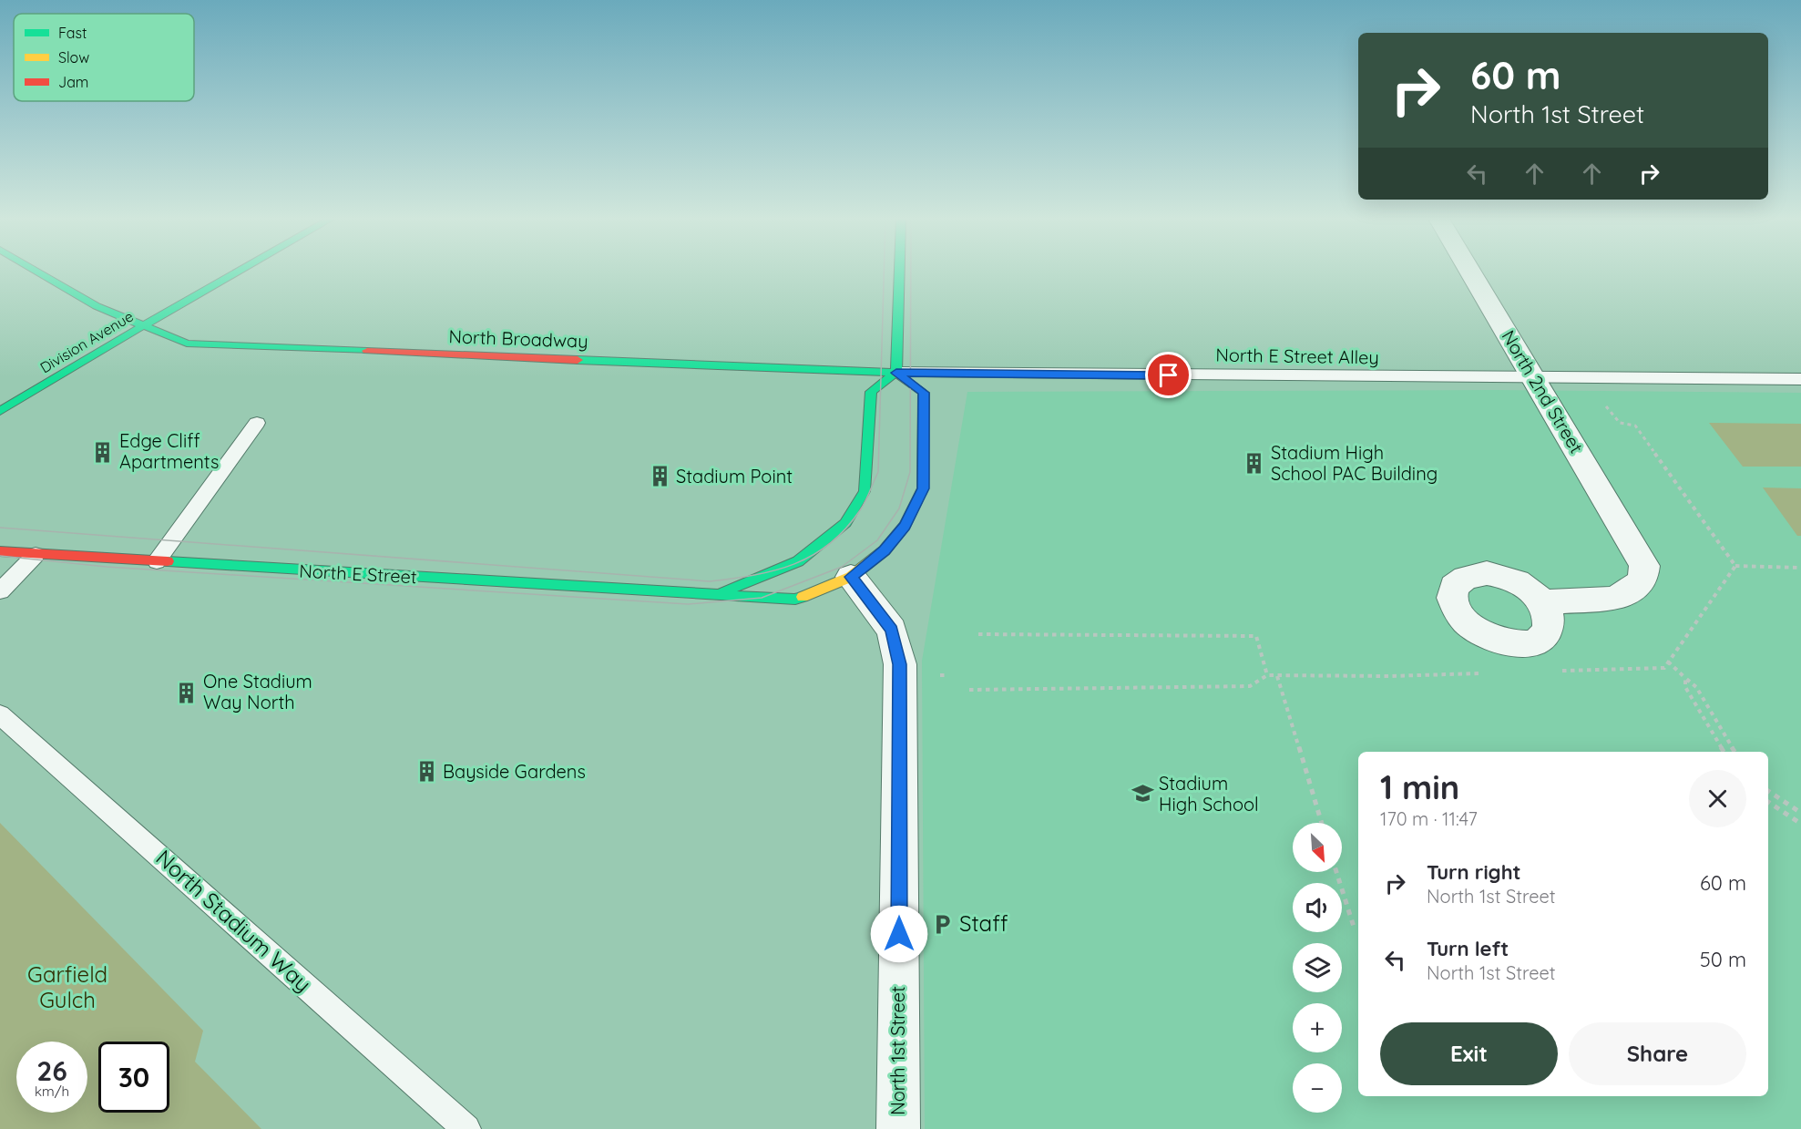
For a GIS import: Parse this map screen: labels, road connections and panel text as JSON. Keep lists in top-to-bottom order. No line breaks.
{"streets":{"street":["North Broadway","Division Avenue","North 2nd Street","North E Street","North 1st Street"],"lane":["North E Street Alley","North Stadium Way"]},"crossings":[["North Broadway","Division Avenue"],["North Broadway","North E Street Alley"],["North Broadway","North E Street"],["North E Street Alley","North 2nd Street"],["North E Street Alley","North E Street"],["North E Street","North 1st Street"]],"parks":["Garfield Gulch"],"places":{"building":["Edge Cliff Apartments","Stadium High School PAC Building","Stadium Point","One Stadium Way North","Bayside Gardens"],"school or university":["Stadium High School"],"parking":["Staff"]},"legend":["Fast","Slow","Jam"],"north":"bottom right","page":{"turn":["60 m","North 1st Street"],"heading":["1 min","170 m · 11:47"],"map_buttons":["+","−"],"list":[{"name":"Turn right","note":"North 1st Street","value":"60 m"},{"name":"Turn left","note":"North 1st Street","value":"50 m"}],"buttons":["Exit","Share"],"speed":"26 km/h","limit":"30"}}
